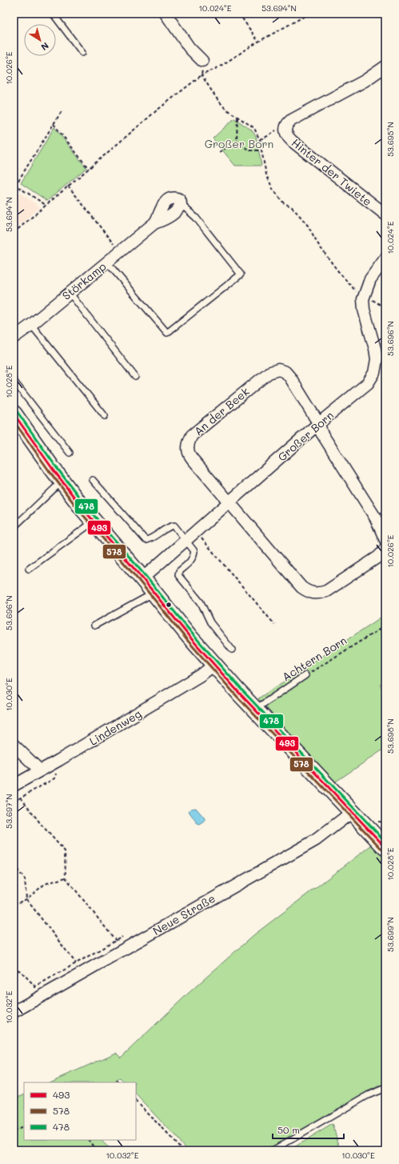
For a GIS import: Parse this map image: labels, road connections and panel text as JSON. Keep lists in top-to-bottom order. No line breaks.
{"streets":{"street":["Hinter der Twiete","Störkamp","An der Beek","Großer Born","Lindenweg","Neue Straße"],"lane":["Achtern Born"]},"crossings":[["An der Beek","Großer Born"]],"parks":["Großer Born"],"lines":["transit line 478","transit line 493","transit line 578"],"legend":["493","578","478"],"scale_bar":"50 m","north":"bottom right","coordinates":["10.024°E","53.694°N","10.026°E","53.695°N","53.696°N","10.028°E","10.030°E","53.698°N","53.697°N","53.699°N","10.032°E"]}
